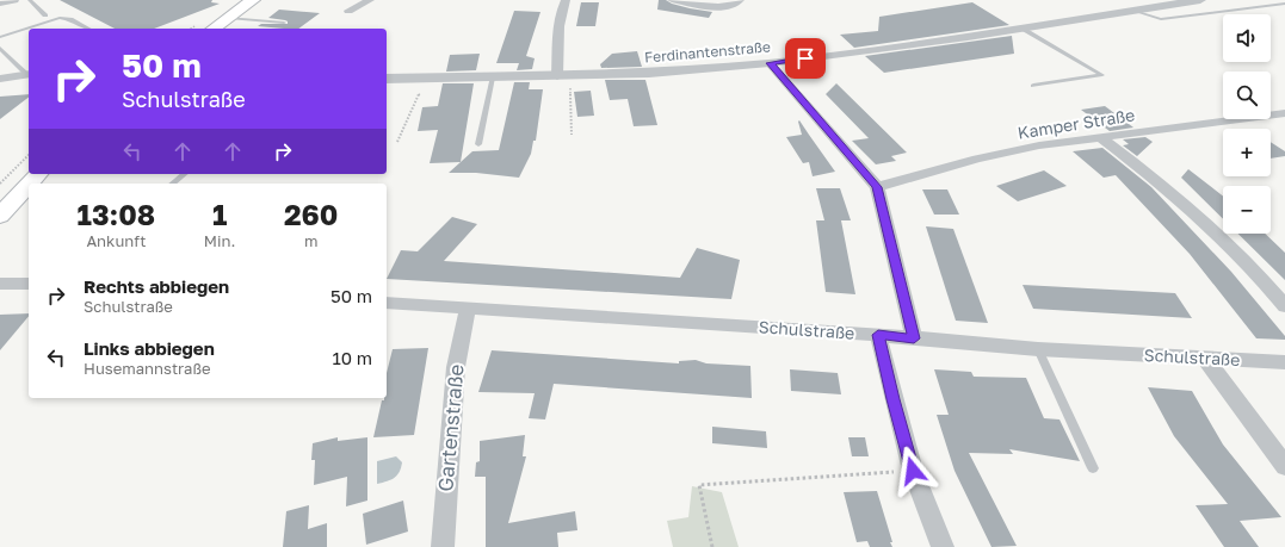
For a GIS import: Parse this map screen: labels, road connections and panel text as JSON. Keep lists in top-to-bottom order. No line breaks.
{"streets":{"street":["Ferdinantenstraße","Kamper Straße","Schulstraße","Gartenstraße"]},"crossings":[["Schulstraße","Gartenstraße"]],"page":{"map_buttons":["+","−"],"turn":["50 m","Schulstraße"],"eta":["13:08","Ankunft","1","Min.","260","m"],"list":[{"name":"Rechts abbiegen","note":"Schulstraße","value":"50 m"},{"name":"Links abbiegen","note":"Husemannstraße","value":"10 m"}]}}
